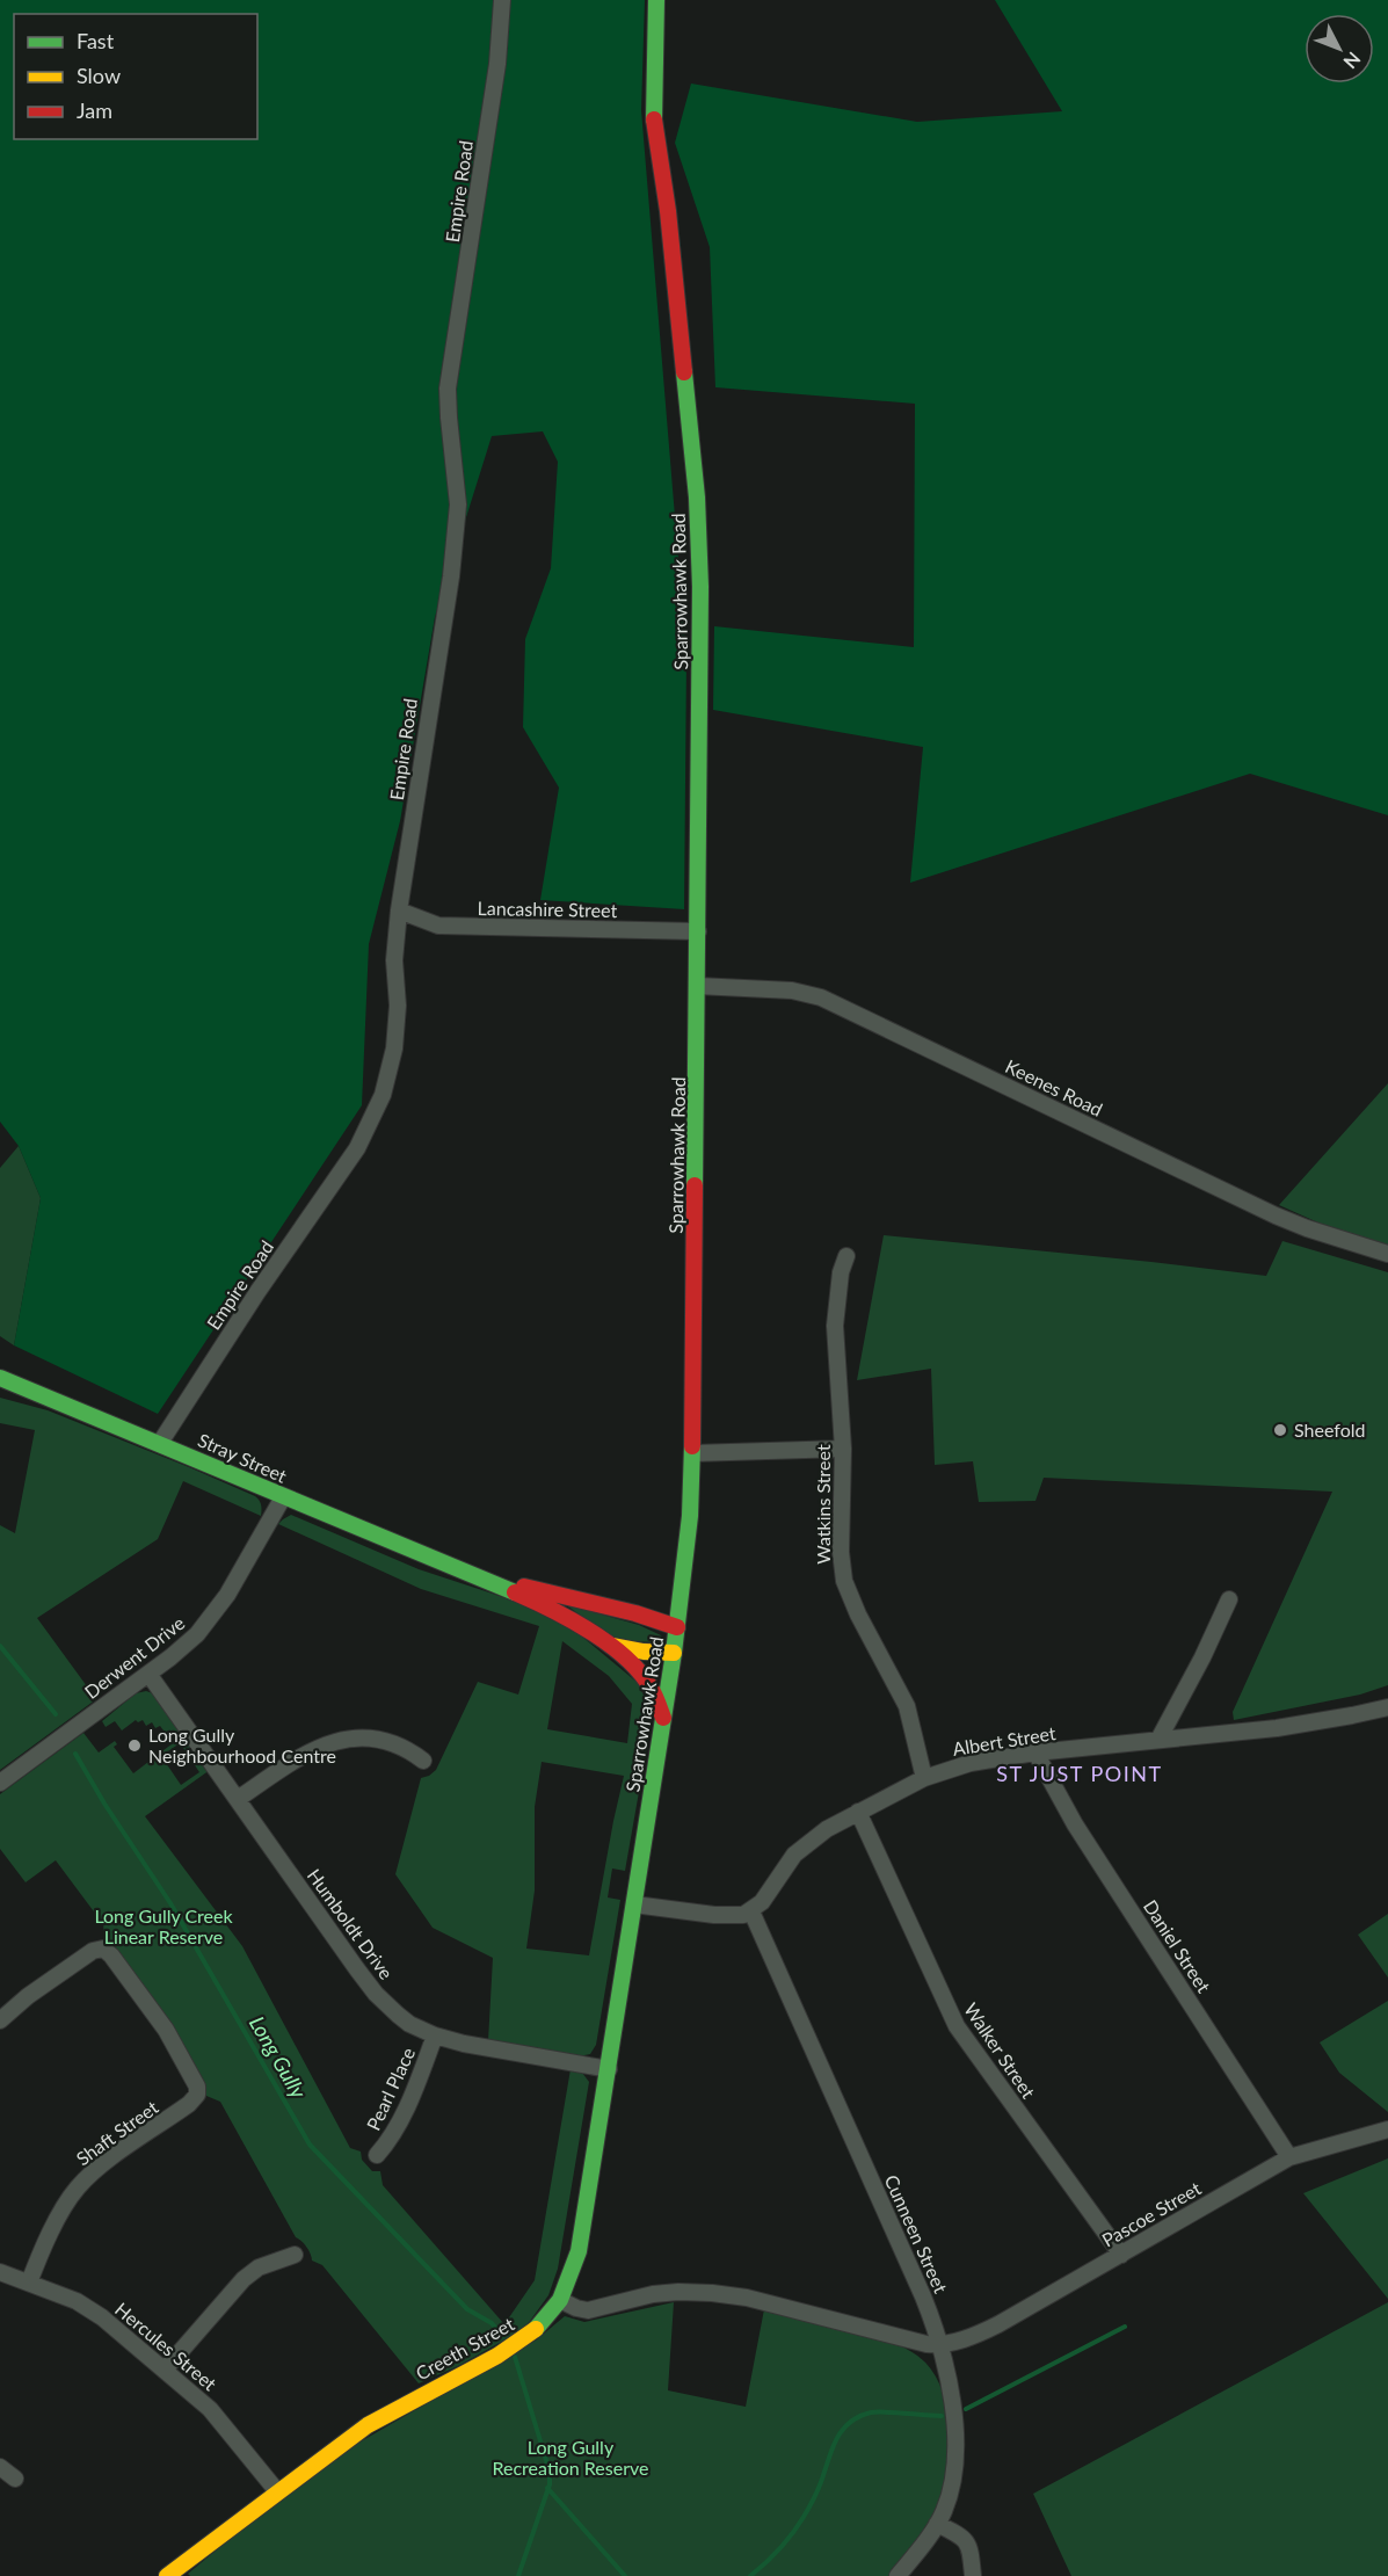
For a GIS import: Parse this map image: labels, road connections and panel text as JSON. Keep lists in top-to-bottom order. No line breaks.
{"streets":{"main road":["Sparrowhawk Road","Stray Street","Creeth Street"],"street":["Empire Road","Lancashire Street","Keenes Road","Watkins Street","Derwent Drive","Albert Street","Humboldt Drive","Daniel Street","Walker Street","Pearl Place","Shaft Street","Pascoe Street","Cunneen Street","Hercules Street"]},"crossings":[["Empire Road","Lancashire Street"],["Empire Road","Stray Street"],["Sparrowhawk Road","Lancashire Street"],["Sparrowhawk Road","Keenes Road"],["Sparrowhawk Road","Stray Street"],["Sparrowhawk Road","Humboldt Drive"],["Sparrowhawk Road","Creeth Street"],["Stray Street","Derwent Drive"],["Watkins Street","Albert Street"],["Derwent Drive","Humboldt Drive"],["Albert Street","Daniel Street"],["Albert Street","Walker Street"],["Albert Street","Cunneen Street"],["Humboldt Drive","Pearl Place"],["Daniel Street","Pascoe Street"],["Walker Street","Pascoe Street"],["Shaft Street","Hercules Street"],["Pascoe Street","Cunneen Street"],["Hercules Street","Creeth Street"]],"districts":["ST JUST POINT"],"water":["Long Gully"],"parks":["Long Gully Creek Linear Reserve","Long Gully Recreation Reserve"],"places":["Sheefold","Long Gully Neighbourhood Centre"],"legend":["Fast","Slow","Jam"],"north":"bottom right"}
